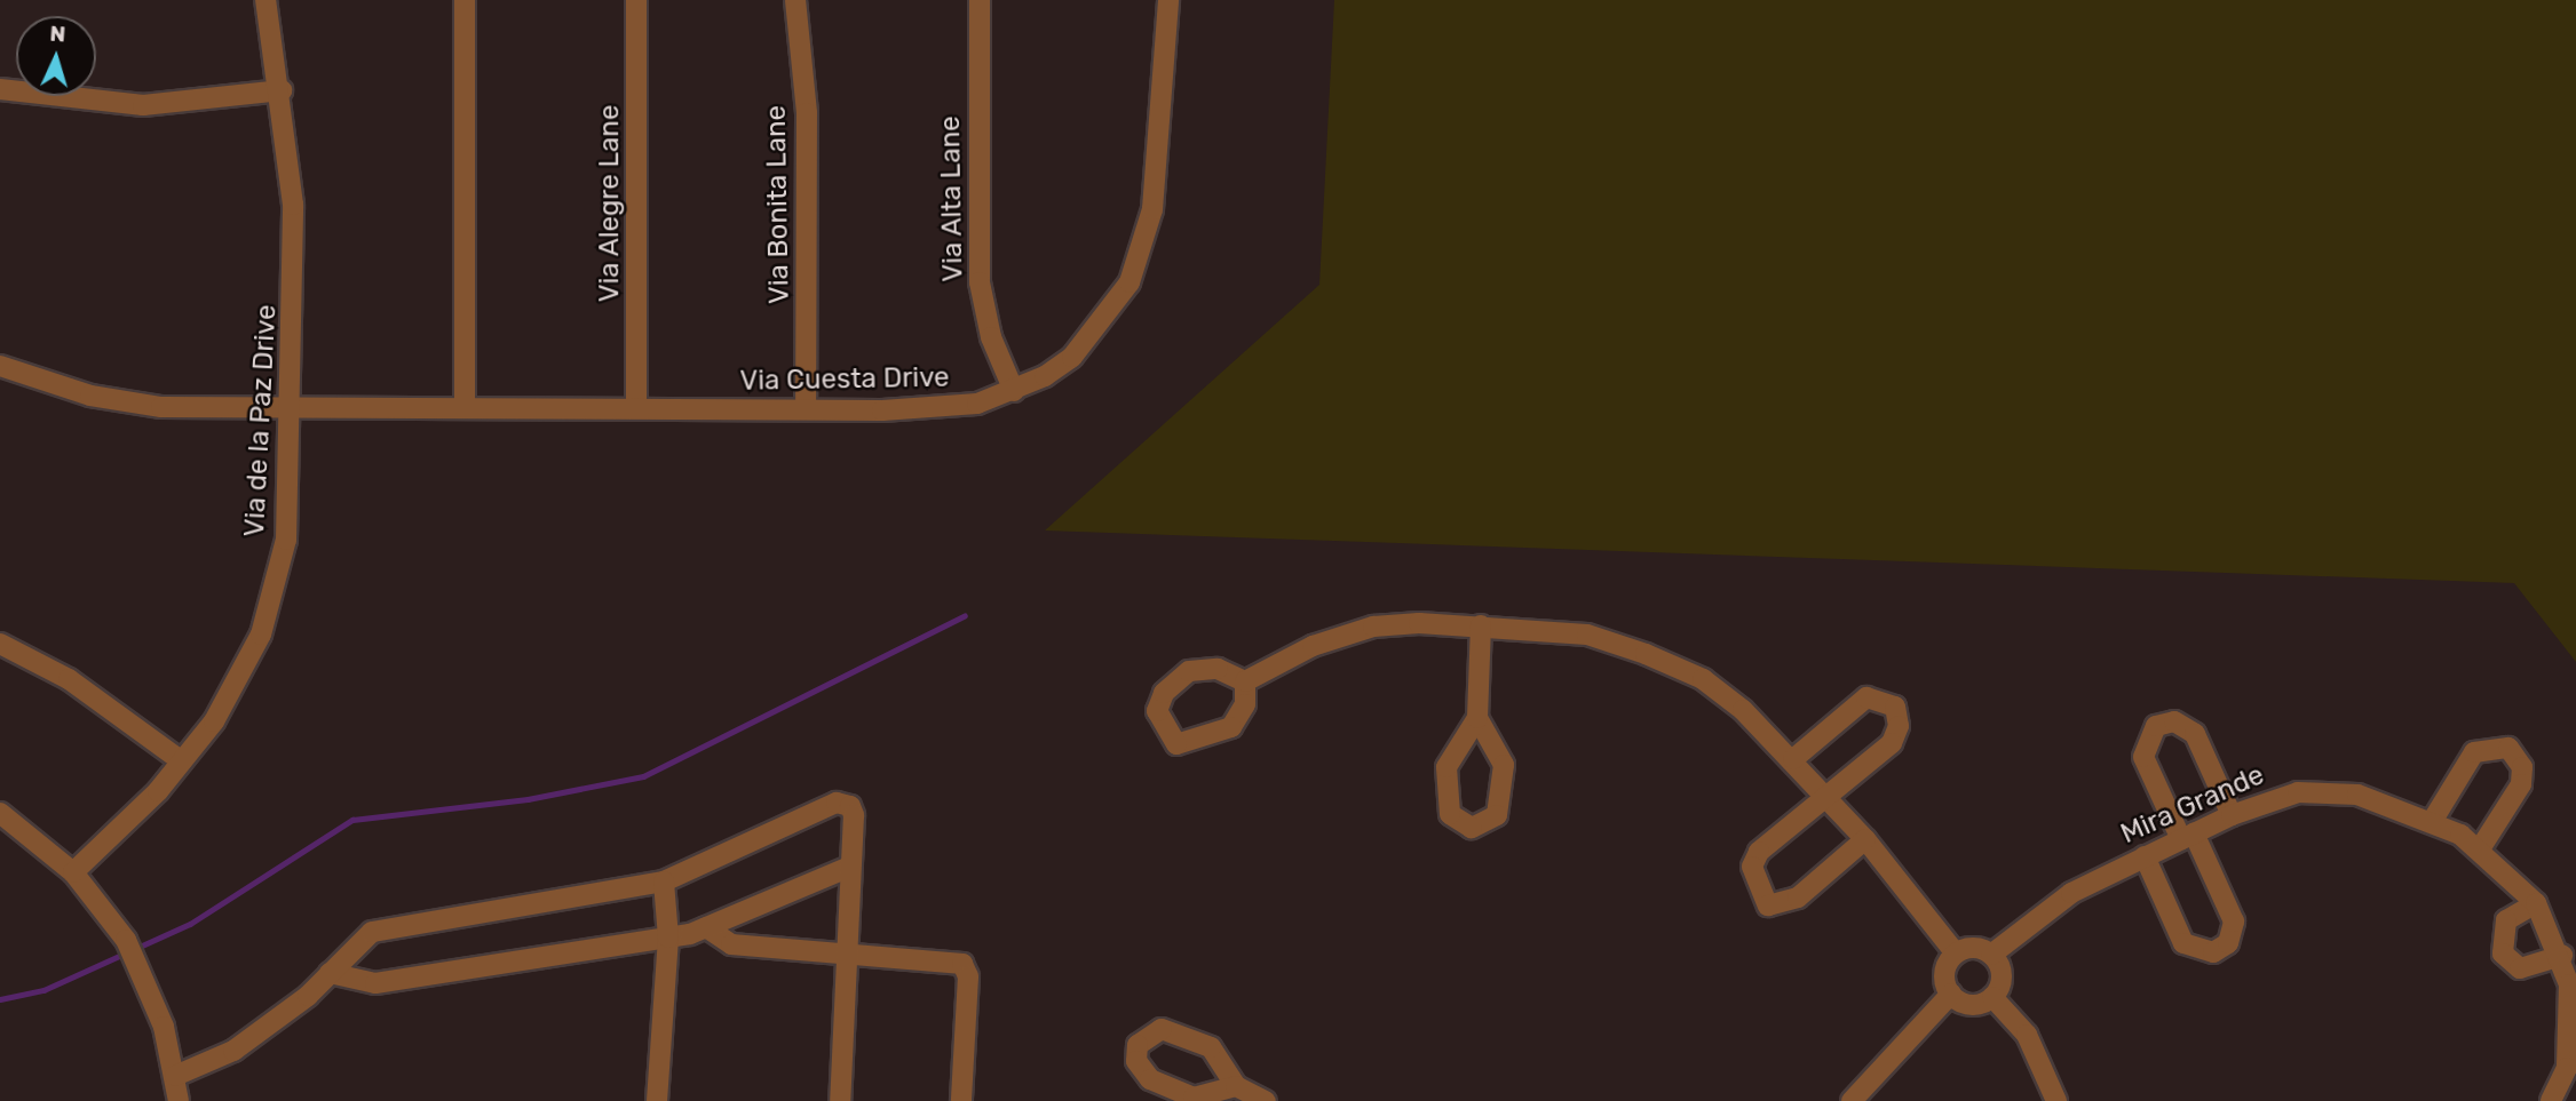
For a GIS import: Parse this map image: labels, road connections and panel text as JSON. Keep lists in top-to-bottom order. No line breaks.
{"streets":{"street":["Via Alta Lane","Via Alegre Lane","Via Bonita Lane","Via Cuesta Drive","Via de la Paz Drive","Mira Grande"]},"crossings":[["Via Alta Lane","Via Cuesta Drive"],["Via Alegre Lane","Via Cuesta Drive"],["Via Bonita Lane","Via Cuesta Drive"],["Via Cuesta Drive","Via de la Paz Drive"]],"north":"top"}
